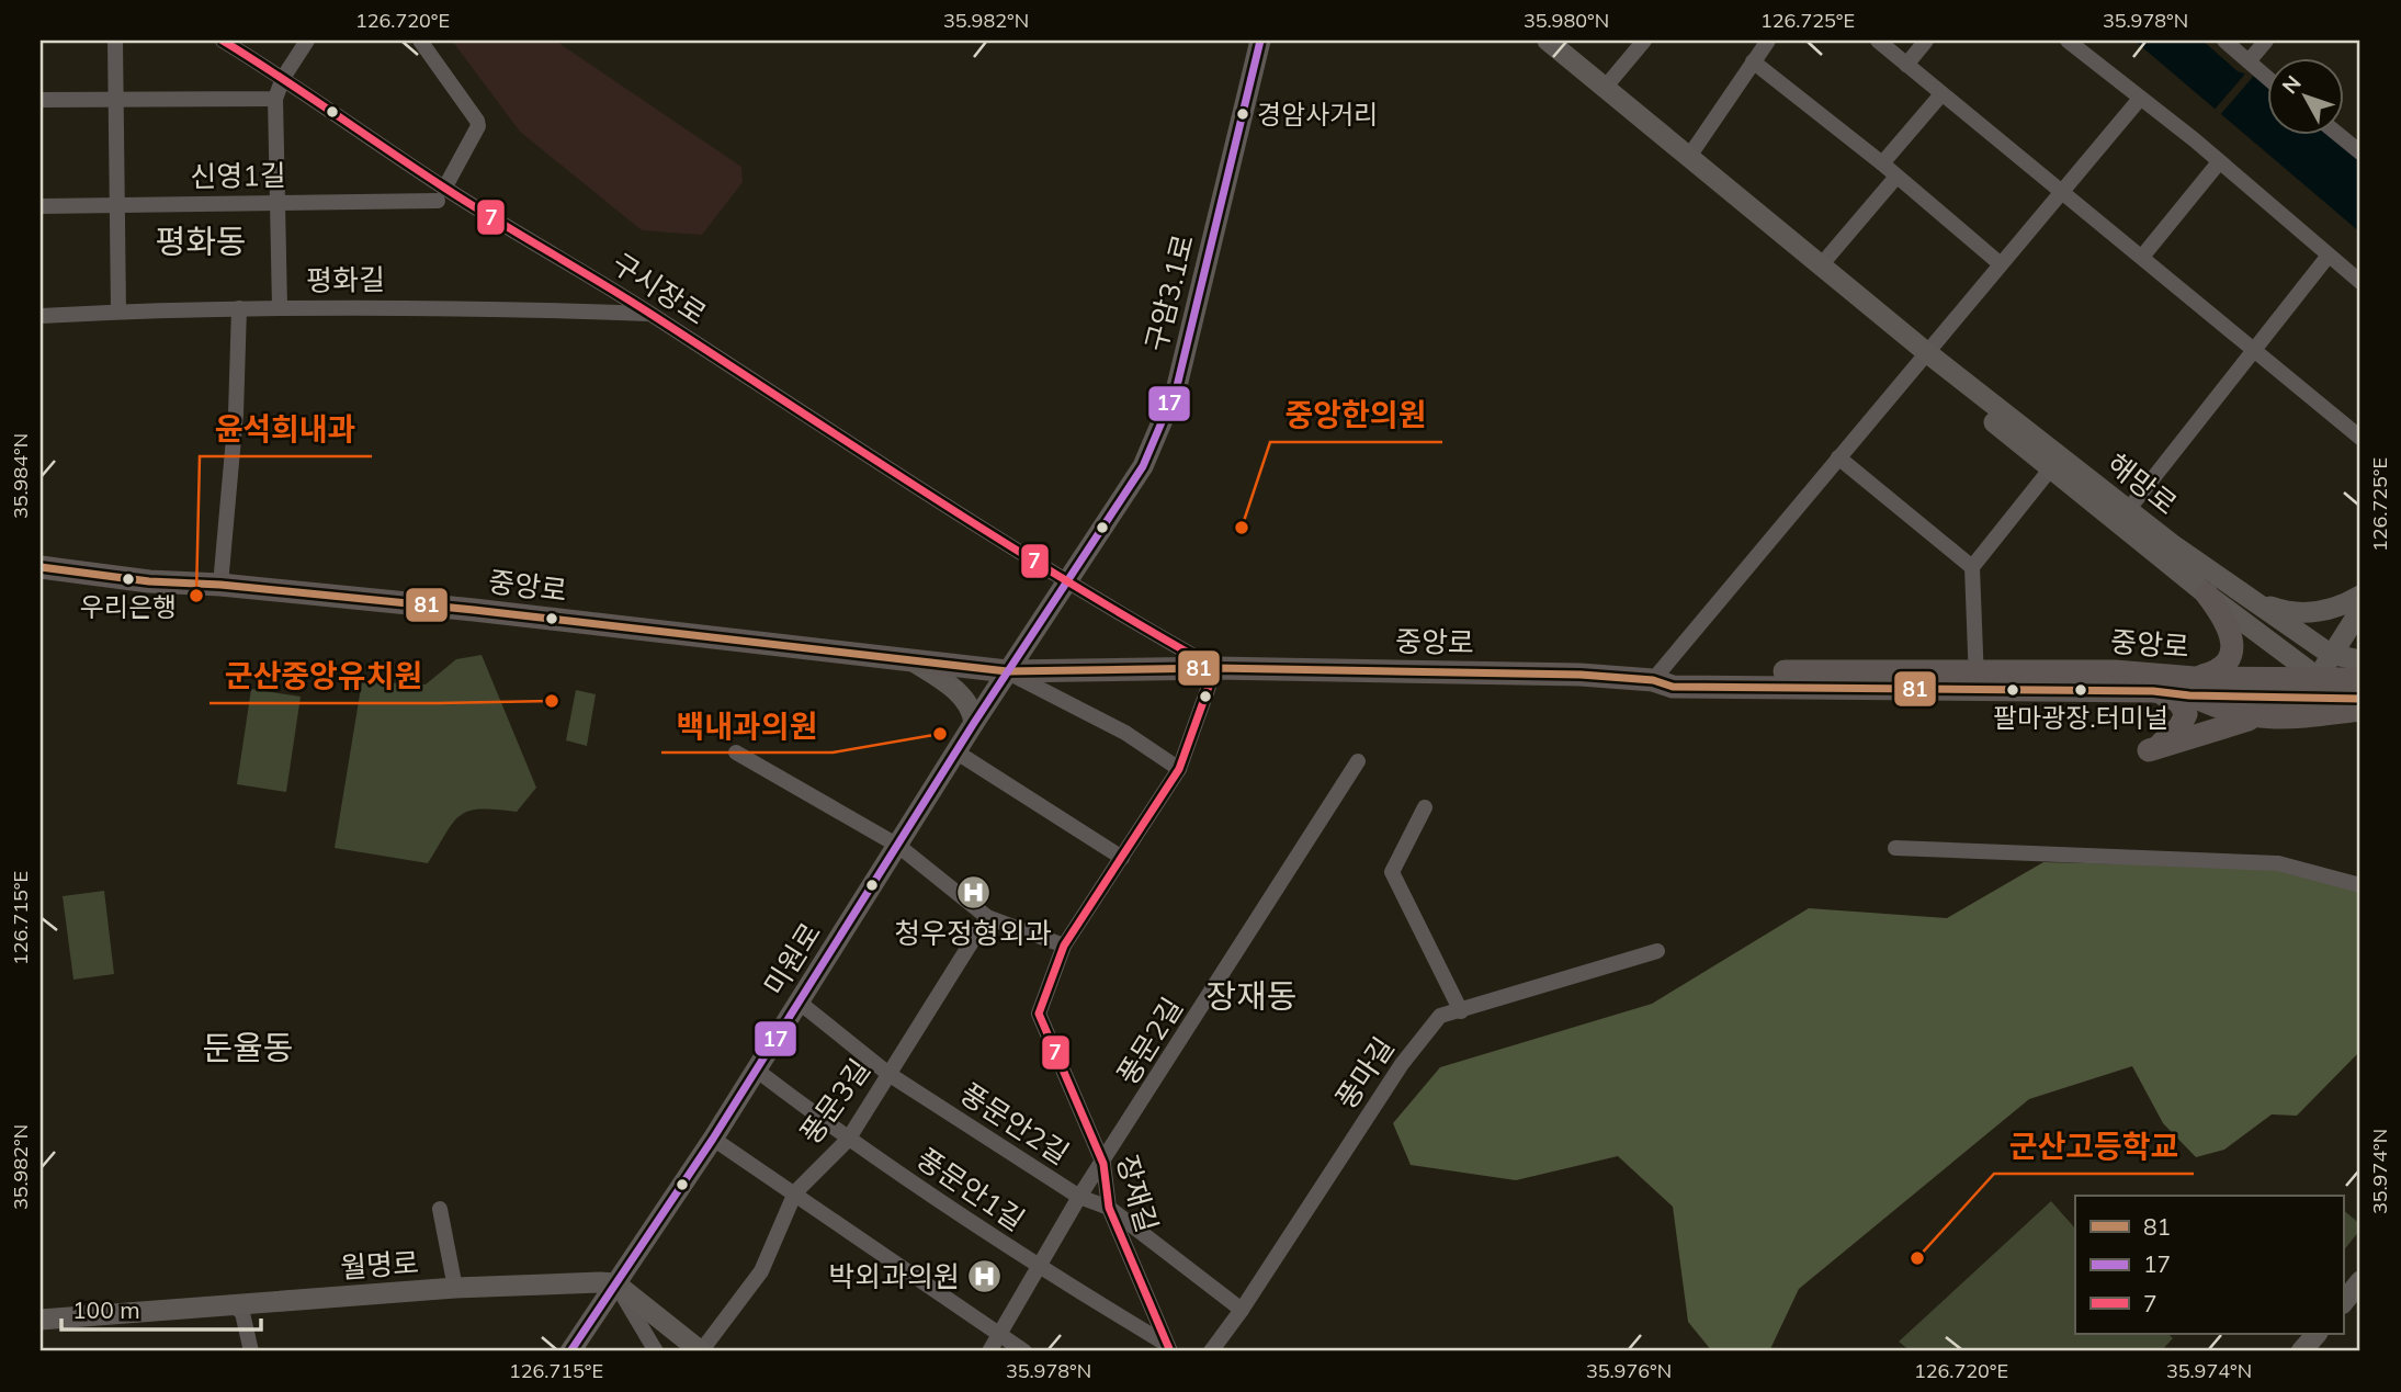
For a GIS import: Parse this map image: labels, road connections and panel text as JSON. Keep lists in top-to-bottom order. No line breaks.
{"streets":{"main road":["중앙로"],"street":["신영1길","평화길","구시장로","구암3.1로","해망로","미원로","풍문2길","풍마길","풍문3길","풍문안2길","풍문안1길","장재길","월명로"]},"crossings":[["신영1길","구시장로"],["평화길","구시장로"],["구시장로","구암3.1로"],["구시장로","중앙로"],["구암3.1로","중앙로"],["구암3.1로","미원로"],["해망로","중앙로"],["중앙로","미원로"],["중앙로","장재길"],["미원로","풍문안2길"],["미원로","풍문안1길"],["미원로","월명로"],["풍문2길","풍문안2길"],["풍문2길","풍문안1길"],["풍문2길","장재길"],["풍마길","풍문안2길"],["풍문3길","풍문안2길"],["풍문3길","풍문안1길"],["풍문안2길","장재길"],["풍문안1길","장재길"]],"districts":["평화동","장재동","둔율동"],"places":{"other":["경암사거리","중앙한의원","우리은행","윤석희내과","팔마광장.터미널","군산중앙유치원","백내과의원","군산고등학교"],"hospital":["청우정형외과","박외과의원"]},"lines":["transit line 17","transit line 7","transit line 81"],"legend":["81","17","7"],"scale_bar":"100 m","north":"top left","coordinates":["126.720°E","35.982°N","35.980°N","126.725°E","35.978°N","35.984°N","126.715°E","35.974°N","35.976°N"]}
